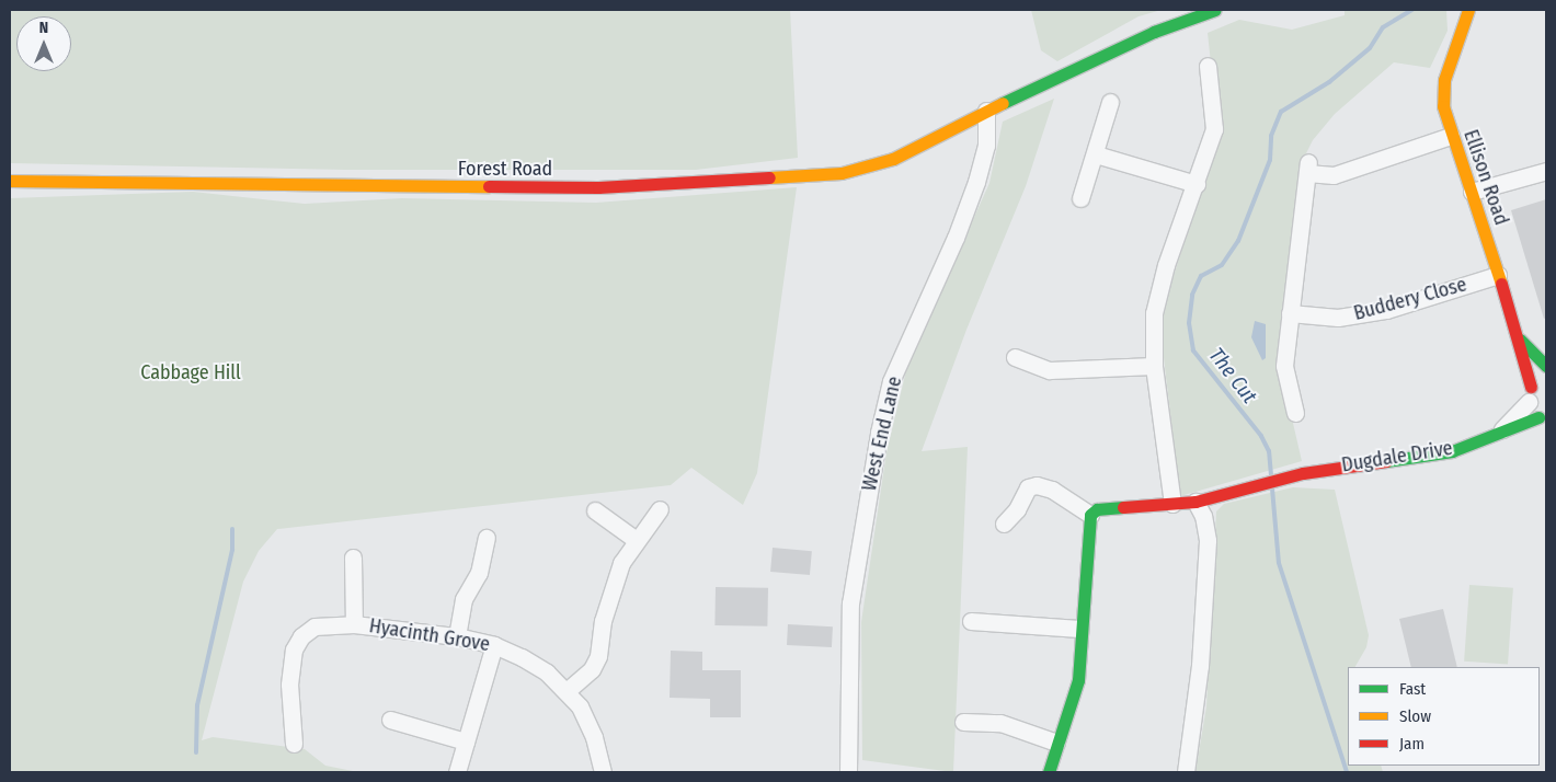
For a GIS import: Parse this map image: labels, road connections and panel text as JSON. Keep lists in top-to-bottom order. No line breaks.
{"streets":{"street":["Forest Road","Ellison Road","Buddery Close","West End Lane","Dugdale Drive","Hyacinth Grove"]},"crossings":[["Forest Road","West End Lane"],["Ellison Road","Buddery Close"],["Ellison Road","Dugdale Drive"]],"water":["The Cut"],"parks":["Cabbage Hill"],"legend":["Fast","Slow","Jam"],"north":"top"}
